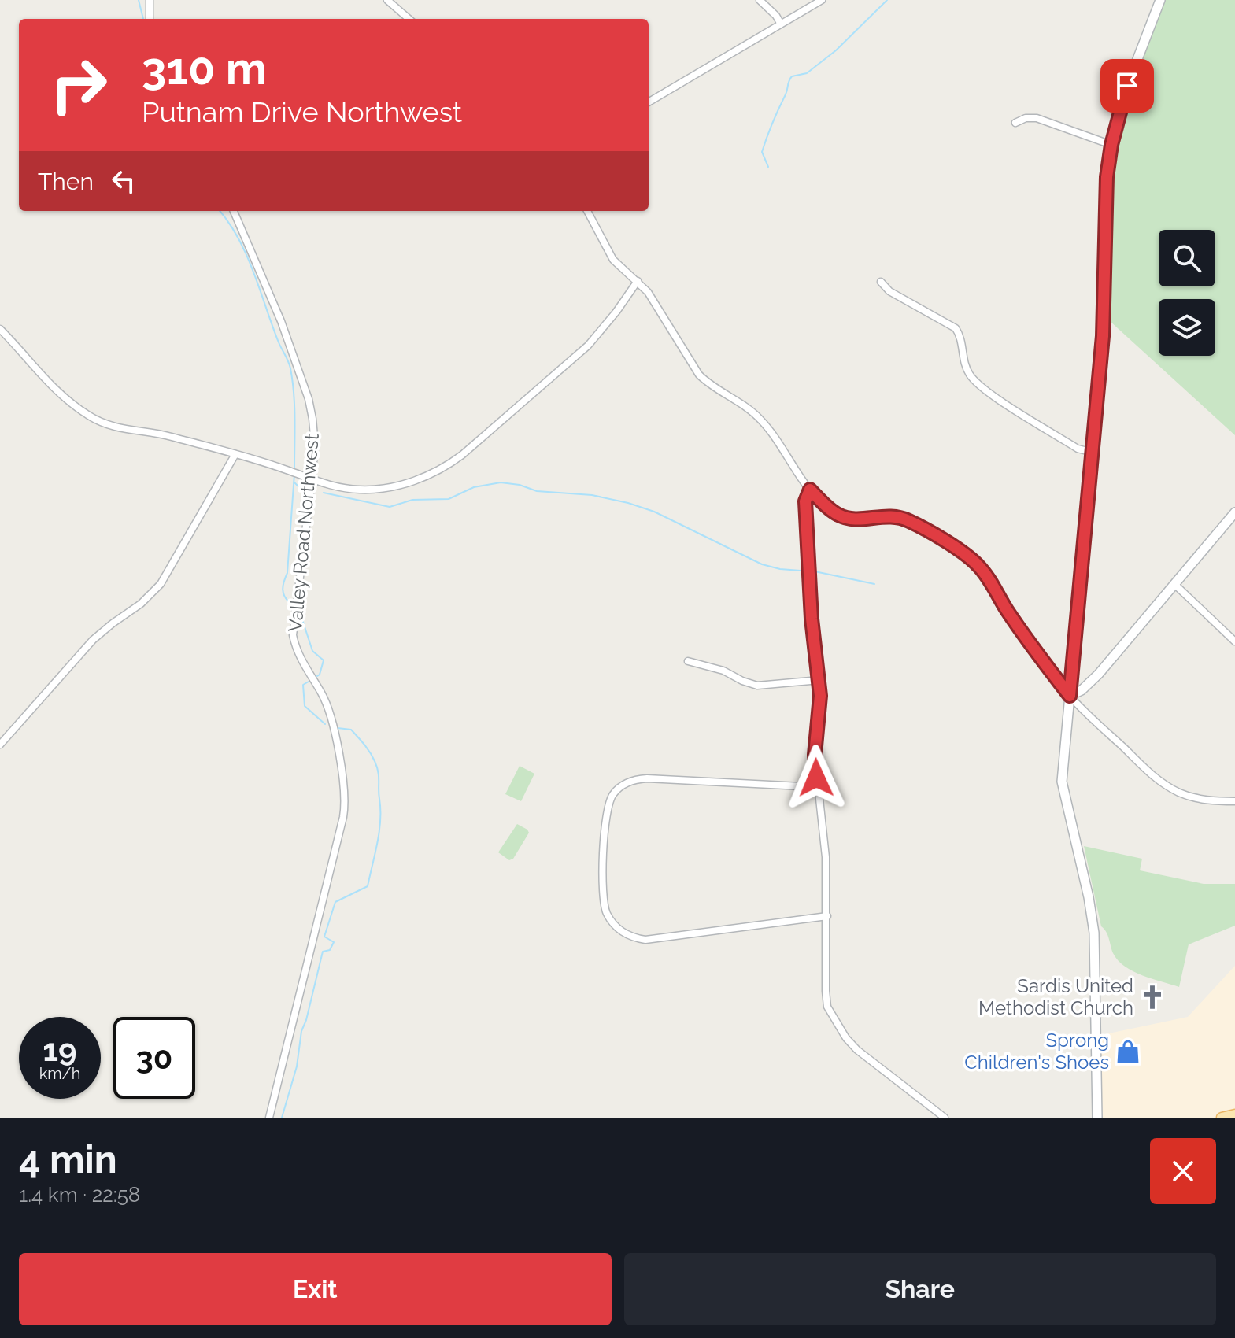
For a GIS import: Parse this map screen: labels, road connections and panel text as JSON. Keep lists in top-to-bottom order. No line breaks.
{"streets":{"street":["Valley Road Northwest"]},"places":{"church":["Sardis United Methodist Church"],"shop":["Sprong Children's Shoes"]},"page":{"turn":["310 m","Putnam Drive Northwest"],"then":"Then","speed":"19 km/h","limit":"30","heading":["4 min","1.4 km · 22:58"],"buttons":["Exit","Share"]}}
